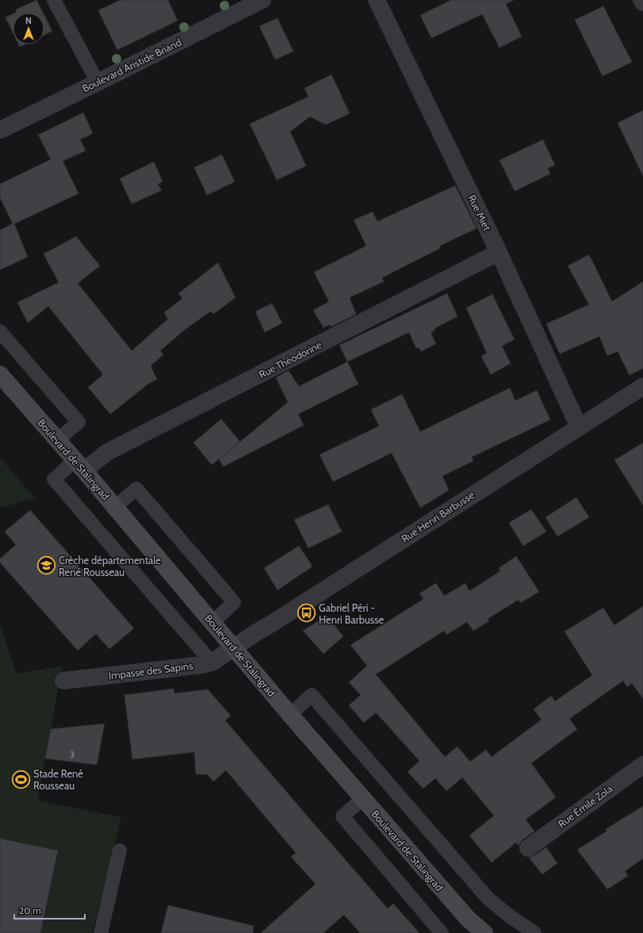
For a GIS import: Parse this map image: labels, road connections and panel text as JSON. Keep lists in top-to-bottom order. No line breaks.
{"streets":{"main road":["Boulevard de Stalingrad"],"street":["Boulevard Aristide Briand","Rue Miet","Rue Théodorine","Rue Henri Barbusse","Impasse des Sapins","Rue Émile Zola"]},"crossings":[["Rue Miet","Rue Théodorine"],["Rue Miet","Rue Henri Barbusse"],["Rue Théodorine","Boulevard de Stalingrad"],["Boulevard de Stalingrad","Rue Henri Barbusse"],["Boulevard de Stalingrad","Impasse des Sapins"],["Rue Henri Barbusse","Impasse des Sapins"]],"places":{"school or university":["Crèche départementale René Rousseau"],"bus stop":["Gabriel Péri - Henri Barbusse"],"sports":["Stade René Rousseau"]},"house_numbers":["3"],"scale_bar":"20 m","north":"top"}
